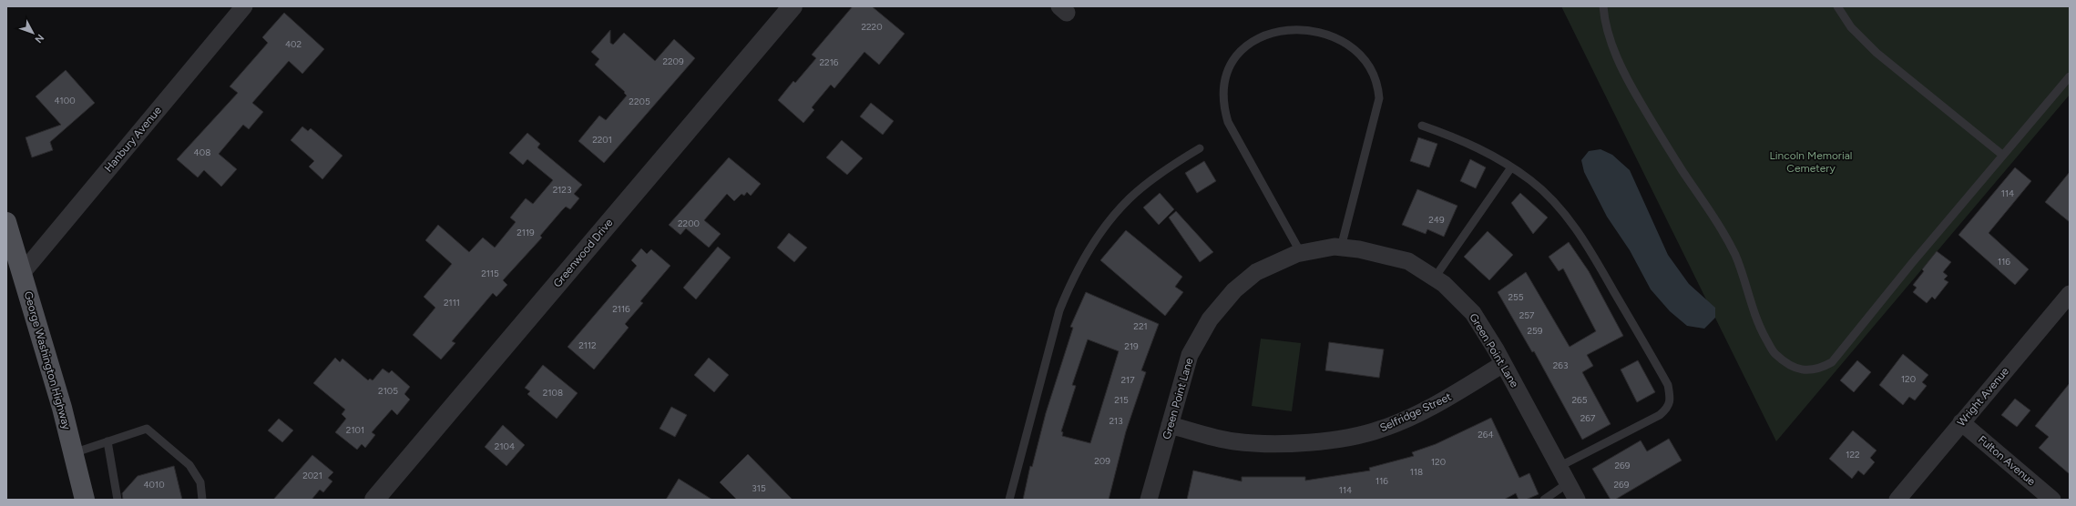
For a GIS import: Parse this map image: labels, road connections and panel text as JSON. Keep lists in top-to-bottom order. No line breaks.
{"streets":{"main road":["George Washington Highway"],"street":["Hanbury Avenue","Greenwood Drive","Green Point Lane","Wright Avenue","Selfridge Street","Fulton Avenue"]},"crossings":[["Hanbury Avenue","George Washington Highway"],["Green Point Lane","Selfridge Street"],["Wright Avenue","Fulton Avenue"]],"parks":["Lincoln Memorial Cemetery"],"house_numbers":["2220","402","2209","2216","4100","2205","2201","408","2123","114","249","2200","2119","116","2115","255","2111","2116","257","221","259","2112","219","263","120","217","2105","2108","215","265","267","213","2101","264","2104","122","209","120","269","118","2021","116","4010","269","315","114"],"north":"bottom right"}
